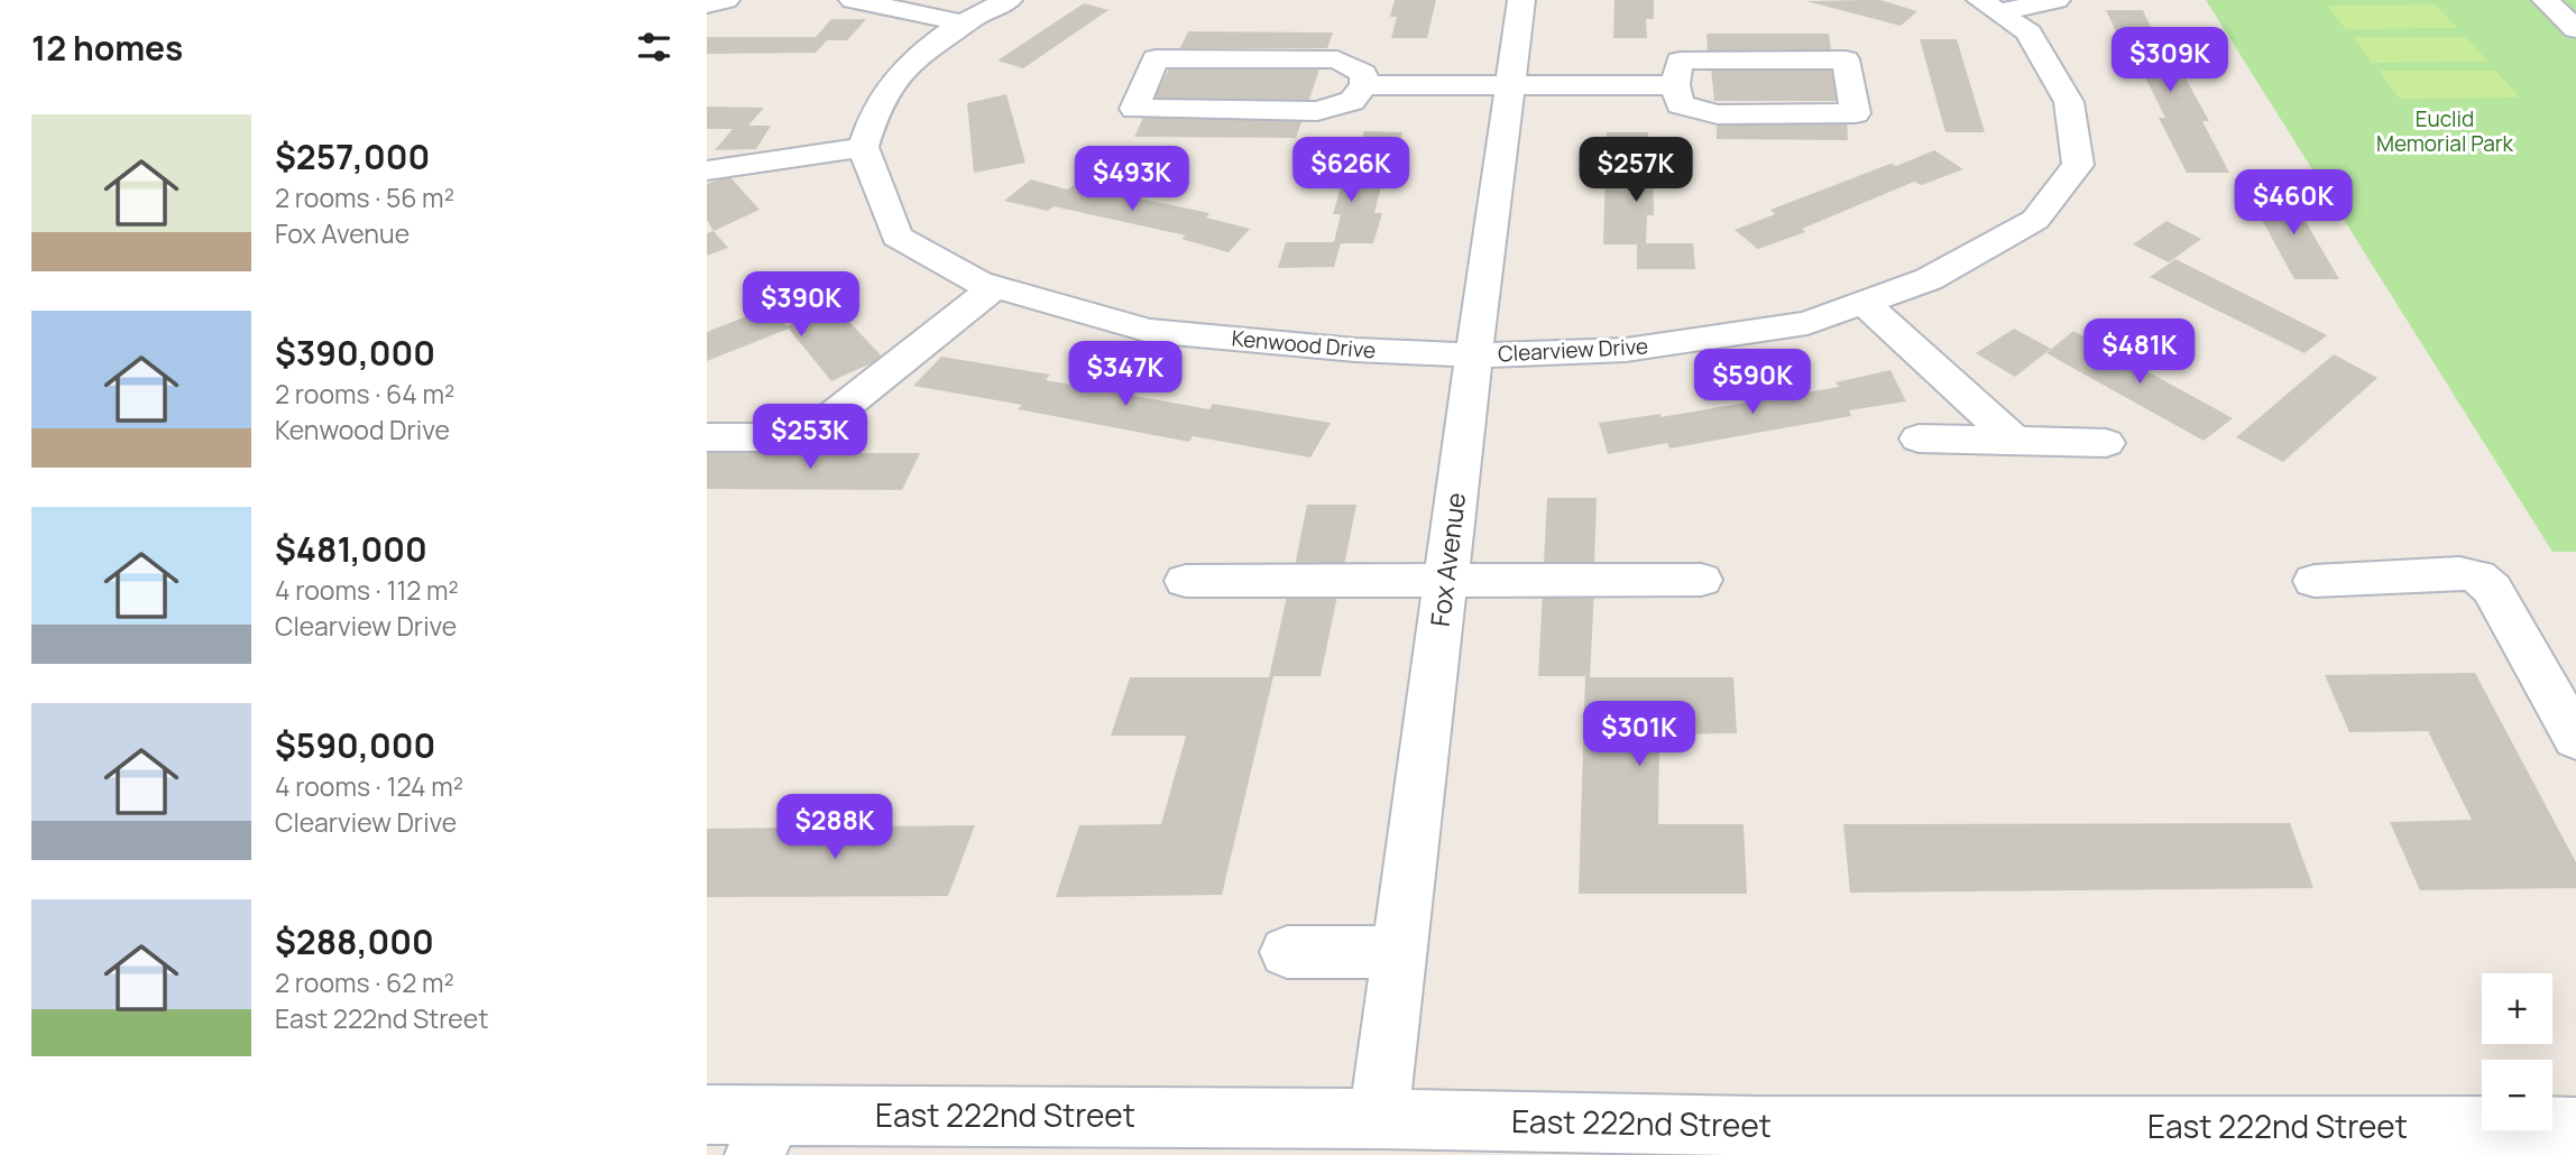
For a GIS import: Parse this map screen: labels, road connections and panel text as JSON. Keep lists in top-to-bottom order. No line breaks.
{"streets":{"street":["Kenwood Drive","Clearview Drive","Fox Avenue","East 222nd Street"]},"crossings":[["Kenwood Drive","Clearview Drive"],["Kenwood Drive","Fox Avenue"],["Clearview Drive","Fox Avenue"],["Fox Avenue","East 222nd Street"]],"parks":["Euclid Memorial Park"],"page":{"heading":"12 homes","price":["$309K","$626K","$257K","$493K","$460K","$390K","$481K","$347K","$590K","$253K","$301K","$288K"],"list":[{"name":"$257,000","note":"2 rooms · 56 m² · Fox Avenue"},{"name":"$390,000","note":"2 rooms · 64 m² · Kenwood Drive"},{"name":"$481,000","note":"4 rooms · 112 m² · Clearview Drive"},{"name":"$590,000","note":"4 rooms · 124 m² · Clearview Drive"},{"name":"$288,000","note":"2 rooms · 62 m² · East 222nd Street"}],"map_buttons":["+","−"]}}
